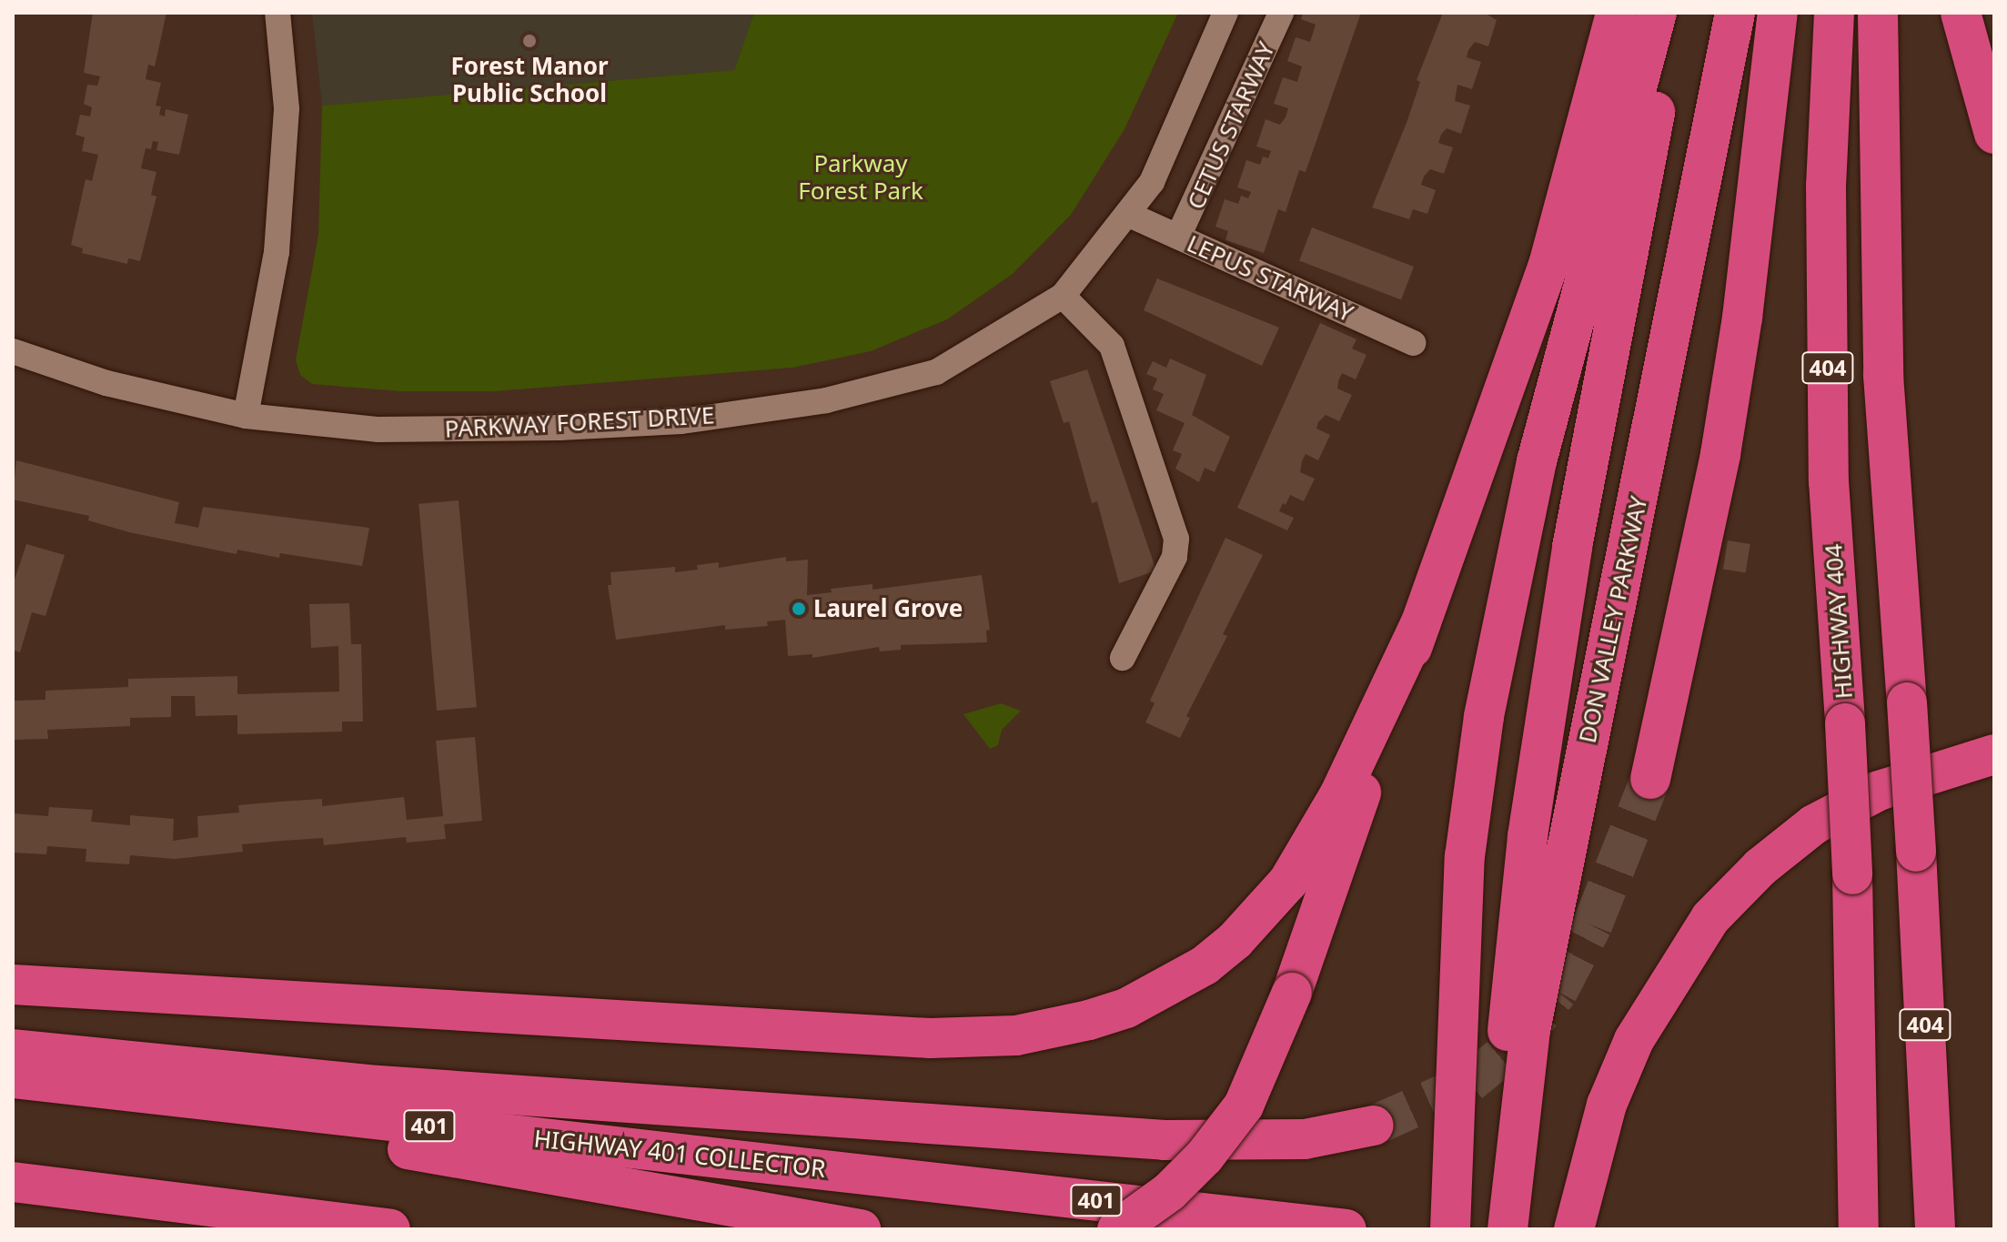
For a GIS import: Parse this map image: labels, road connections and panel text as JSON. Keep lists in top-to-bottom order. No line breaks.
{"streets":{"highway":["404","DON VALLEY PARKWAY","HIGHWAY 404","401","HIGHWAY 401 COLLECTOR"],"street":["CETUS STARWAY","LEPUS STARWAY","PARKWAY FOREST DRIVE"]},"crossings":[["CETUS STARWAY","LEPUS STARWAY"],["LEPUS STARWAY","PARKWAY FOREST DRIVE"]],"parks":["Parkway Forest Park"],"places":["Forest Manor Public School","Laurel Grove"]}
